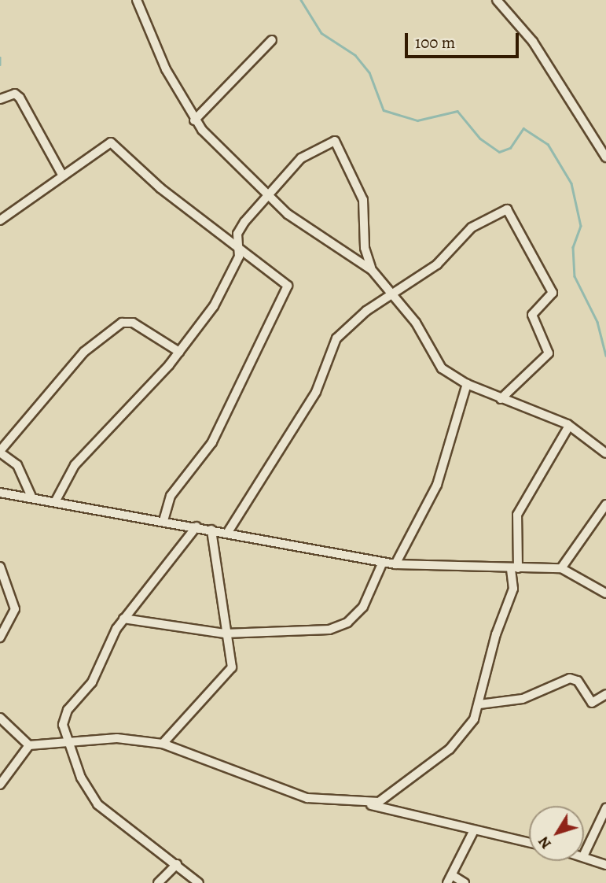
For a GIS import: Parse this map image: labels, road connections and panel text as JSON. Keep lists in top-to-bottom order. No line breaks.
{"scale_bar":"100 m","north":"bottom left"}
